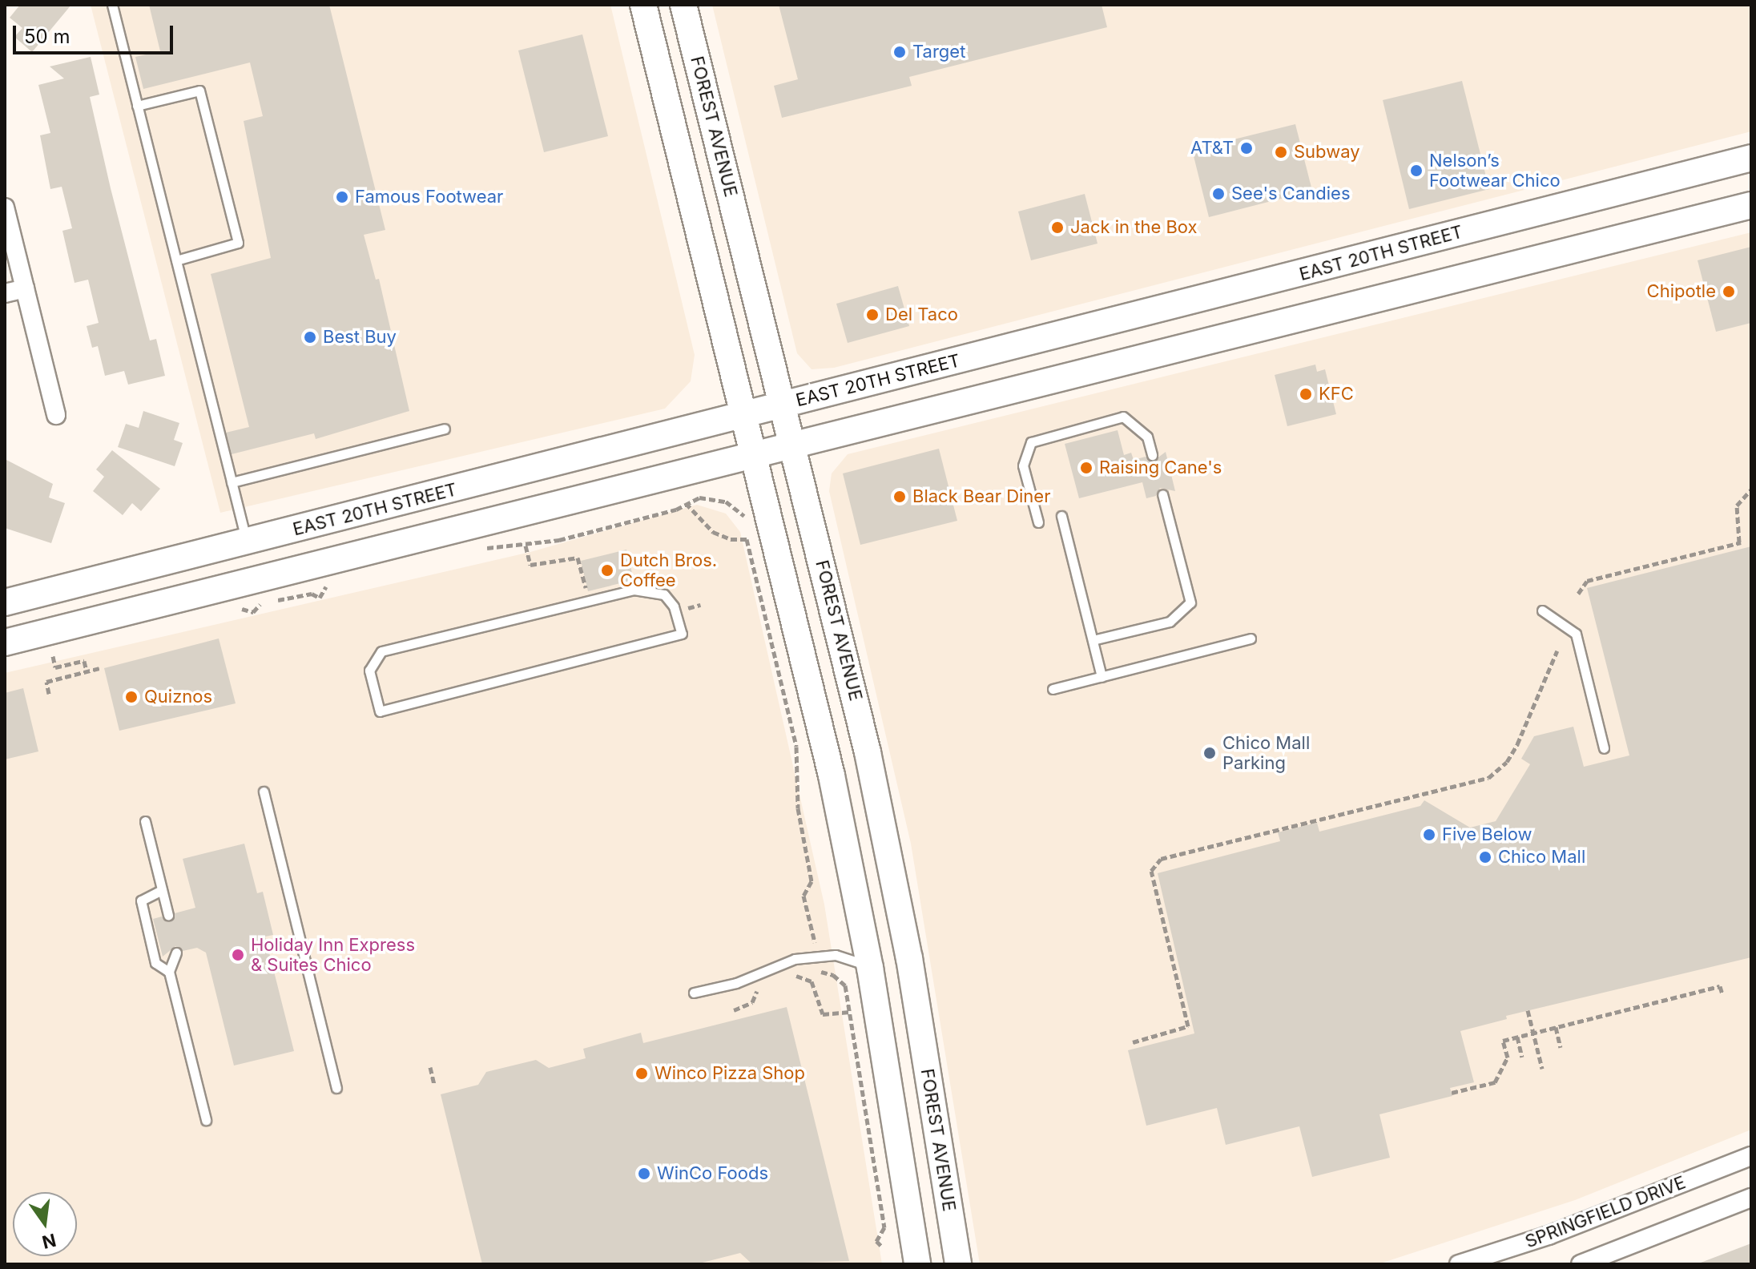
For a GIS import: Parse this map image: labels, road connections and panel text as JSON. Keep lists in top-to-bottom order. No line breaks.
{"streets":{"street":["FOREST AVENUE","EAST 20TH STREET","SPRINGFIELD DRIVE"]},"crossings":[["FOREST AVENUE","EAST 20TH STREET"]],"places":["Target","AT&T","Subway","Nelson’s Footwear Chico","See's Candies","Famous Footwear","Jack in the Box","Chipotle","Del Taco","Best Buy","KFC","Raising Cane's","Black Bear Diner","Dutch Bros. Coffee","Quiznos","Chico Mall Parking","Five Below","Chico Mall","Holiday Inn Express & Suites Chico","Winco Pizza Shop","WinCo Foods"],"scale_bar":"50 m","north":"bottom"}
